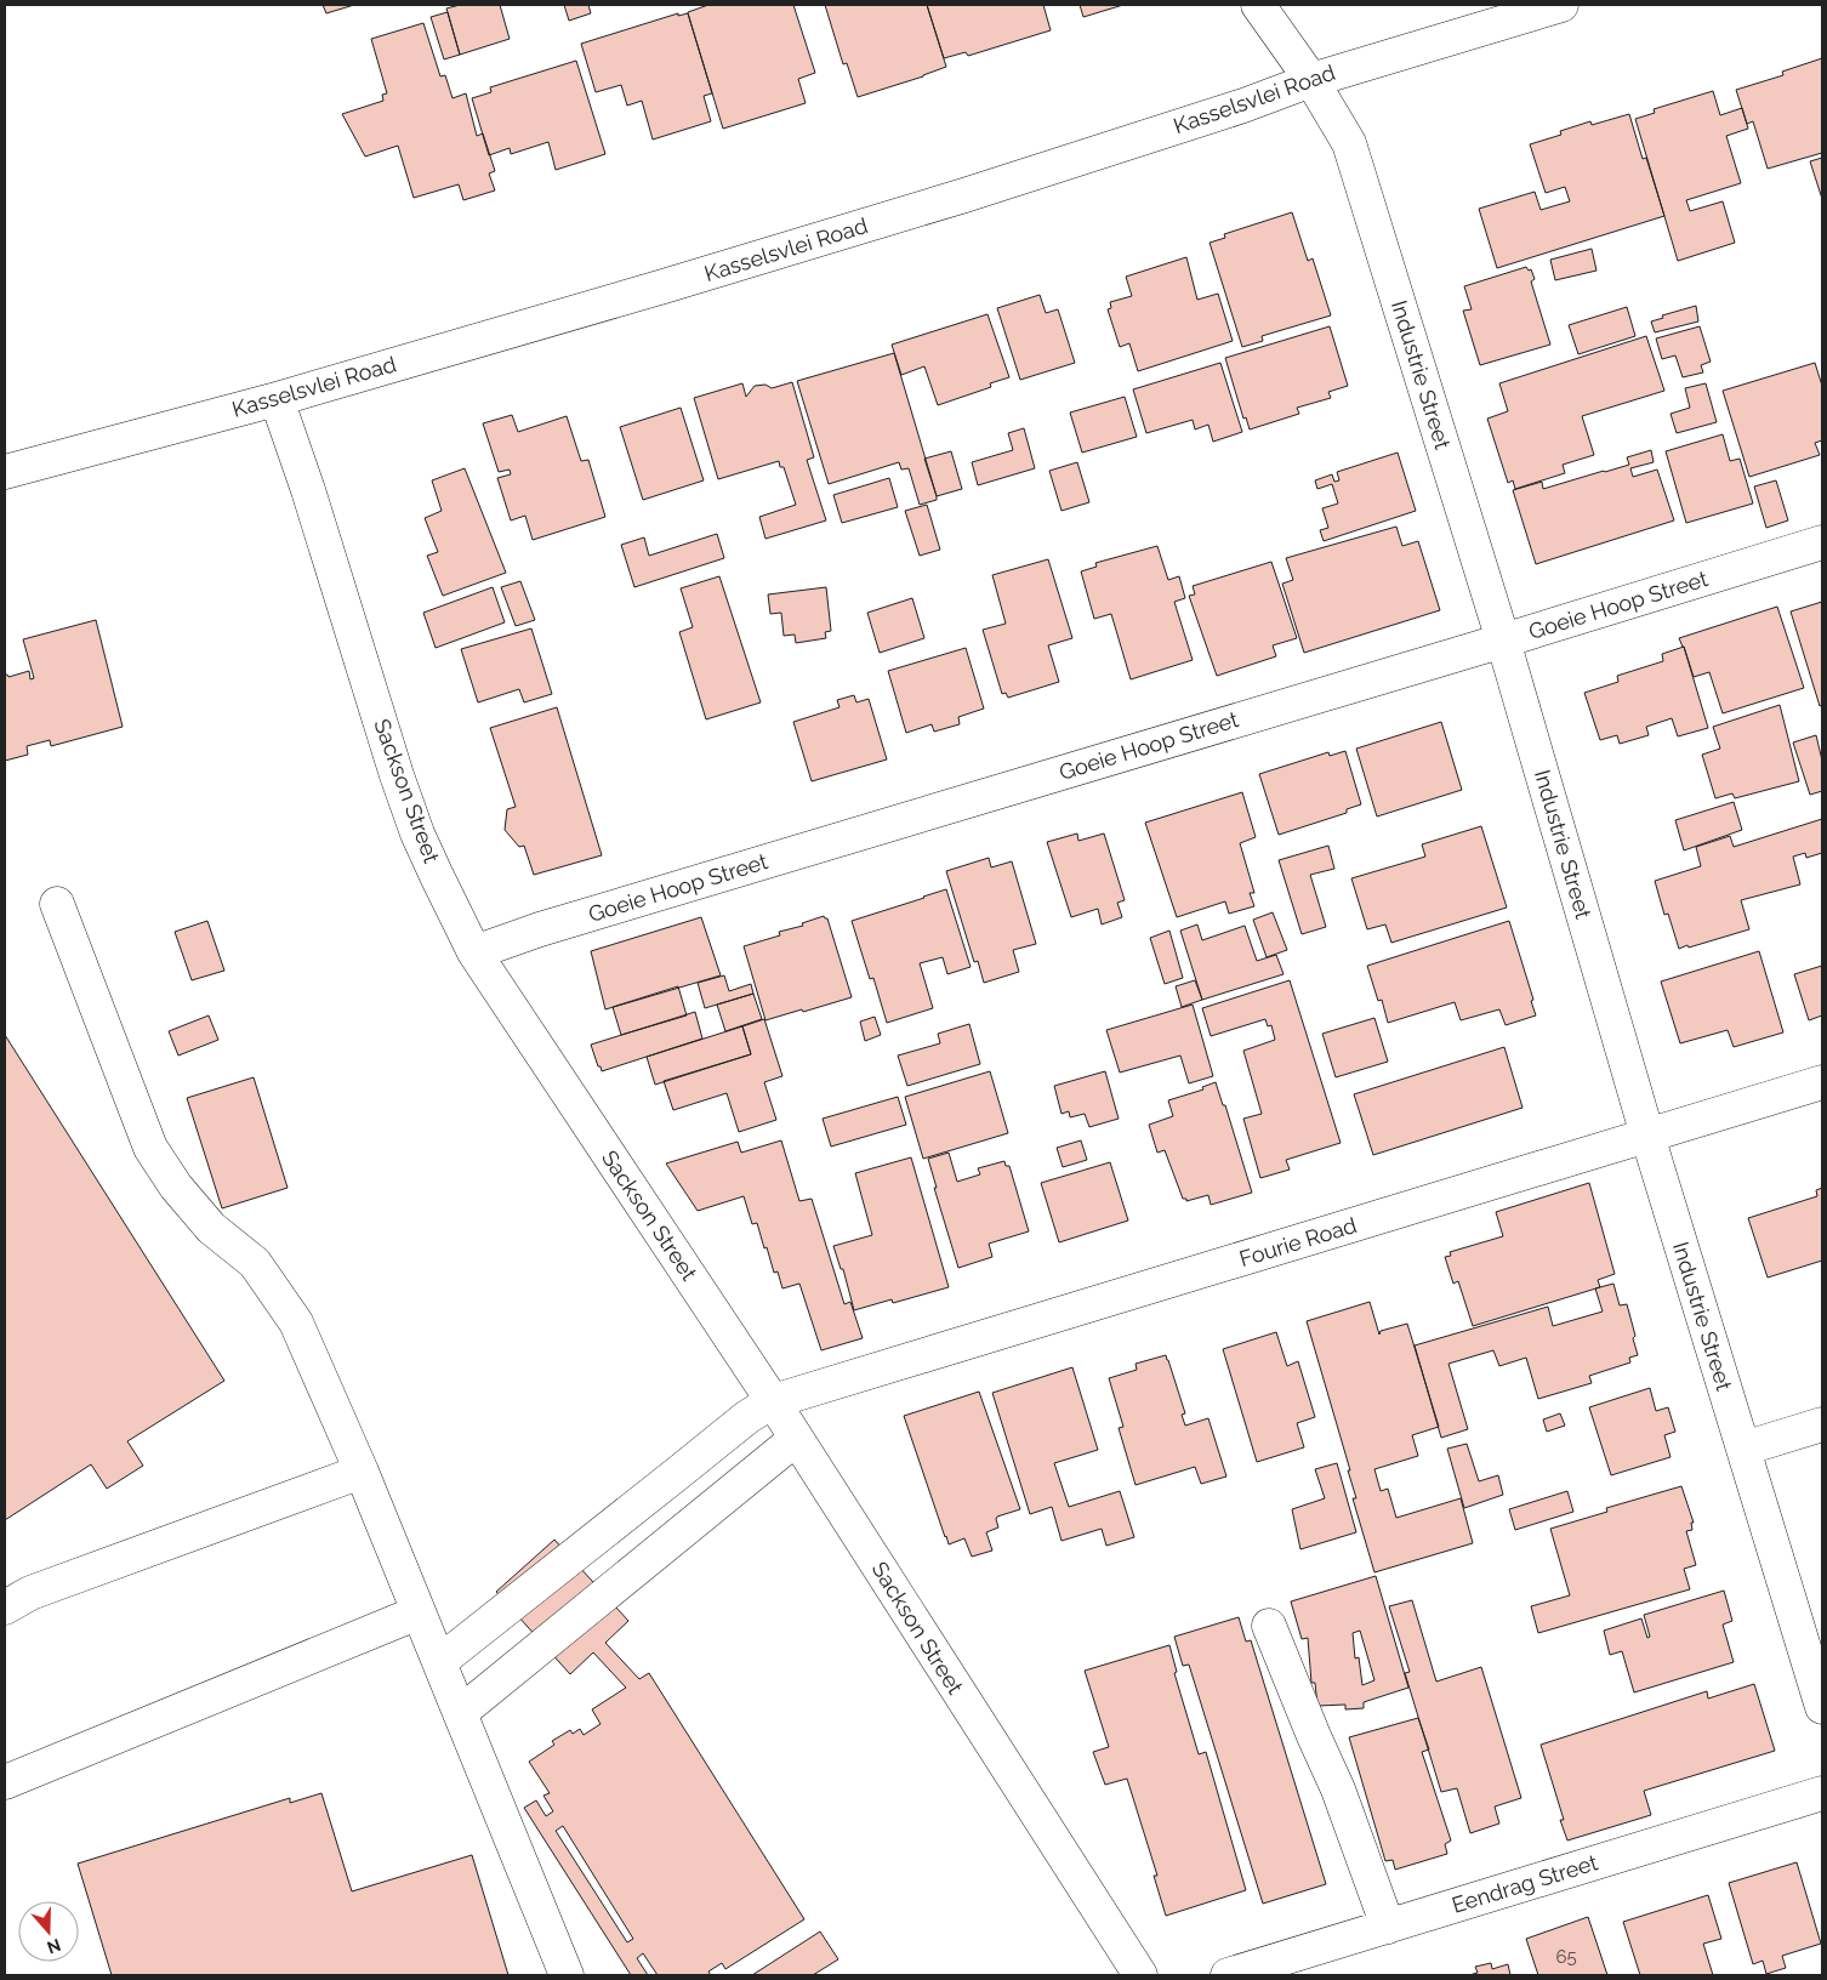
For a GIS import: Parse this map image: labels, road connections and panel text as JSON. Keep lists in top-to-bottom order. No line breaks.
{"streets":{"street":["Kasselsvlei Road","Industrie Street","Goeie Hoop Street","Sackson Street","Fourie Road","Eendrag Street"]},"crossings":[["Kasselsvlei Road","Industrie Street"],["Kasselsvlei Road","Sackson Street"],["Industrie Street","Goeie Hoop Street"],["Industrie Street","Fourie Road"],["Goeie Hoop Street","Sackson Street"],["Sackson Street","Fourie Road"]],"house_numbers":["65"],"north":"bottom"}
